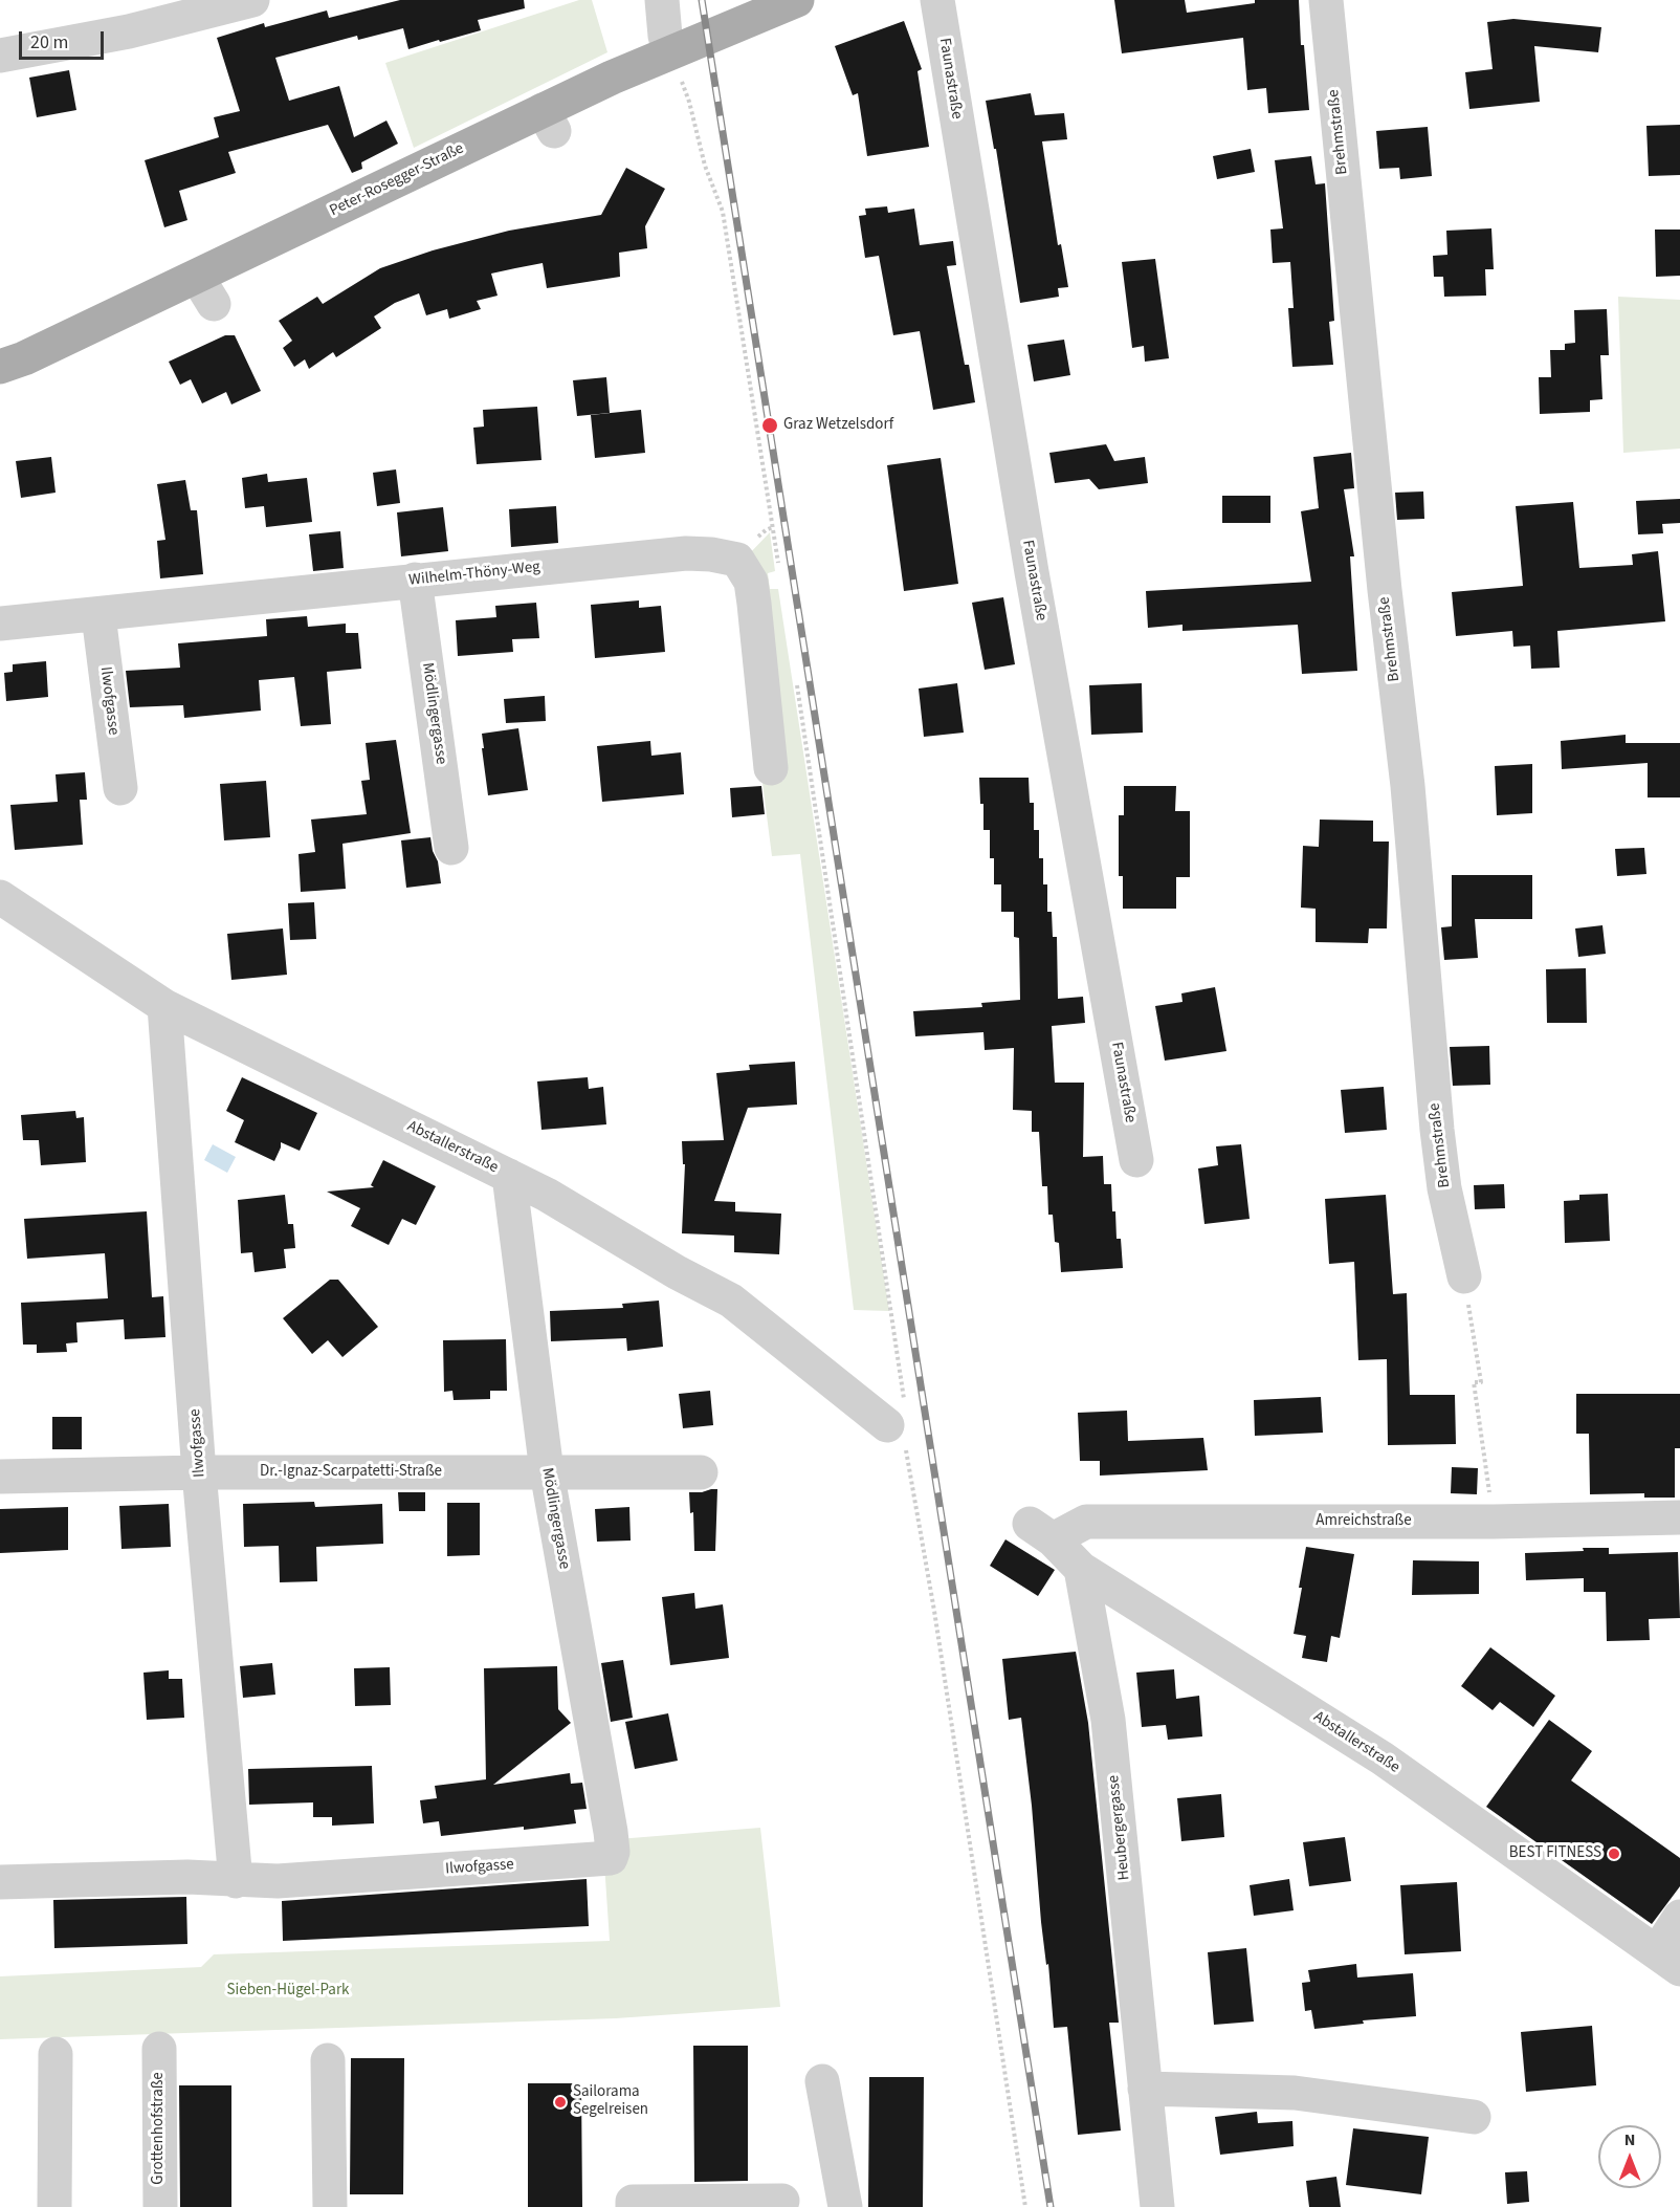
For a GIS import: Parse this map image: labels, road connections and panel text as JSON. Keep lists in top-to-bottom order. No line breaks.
{"streets":{"main road":["Peter-Rosegger-Straße"],"street":["Faunastraße","Brehmstraße","Wilhelm-Thöny-Weg","Ilwofgasse","Mödlingergasse","Abstallerstraße","Dr.-Ignaz-Scarpatetti-Straße","Amreichstraße","Heubergergasse","Grottenhofstraße"]},"crossings":[["Wilhelm-Thöny-Weg","Ilwofgasse"],["Wilhelm-Thöny-Weg","Mödlingergasse"],["Ilwofgasse","Mödlingergasse"],["Ilwofgasse","Abstallerstraße"],["Ilwofgasse","Dr.-Ignaz-Scarpatetti-Straße"],["Mödlingergasse","Abstallerstraße"],["Mödlingergasse","Dr.-Ignaz-Scarpatetti-Straße"],["Abstallerstraße","Amreichstraße"],["Abstallerstraße","Heubergergasse"]],"parks":["Sieben-Hügel-Park"],"places":["Graz Wetzelsdorf","BEST FITNESS","Sailorama Segelreisen"],"scale_bar":"20 m","north":"top"}
